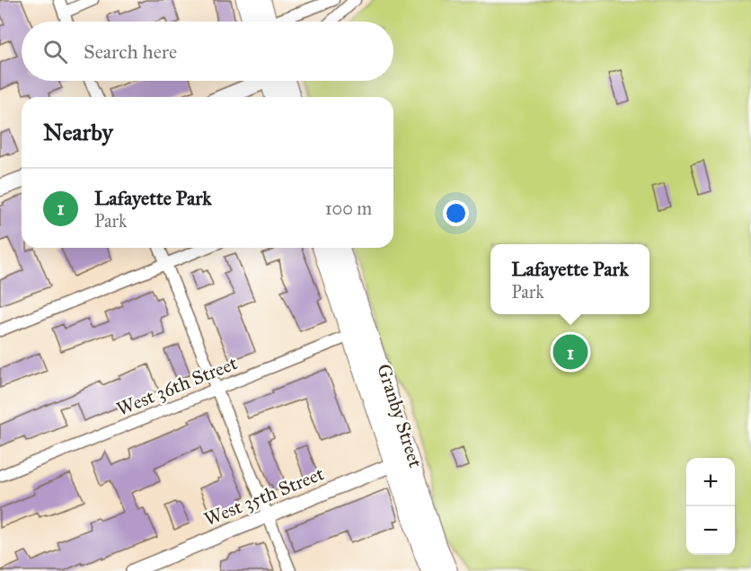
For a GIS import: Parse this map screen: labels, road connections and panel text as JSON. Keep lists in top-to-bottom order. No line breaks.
{"streets":{"main road":["Granby Street"],"street":["West 36th Street","West 35th Street"]},"crossings":[["West 36th Street","Granby Street"],["Granby Street","West 35th Street"]],"page":{"search":"Search here","heading":"Nearby","list":[{"mark":"1","name":"Lafayette Park","note":"Park","value":"100 m"}],"popup":["Lafayette Park","Park"],"pins":"1","map_buttons":["+","−"]}}
